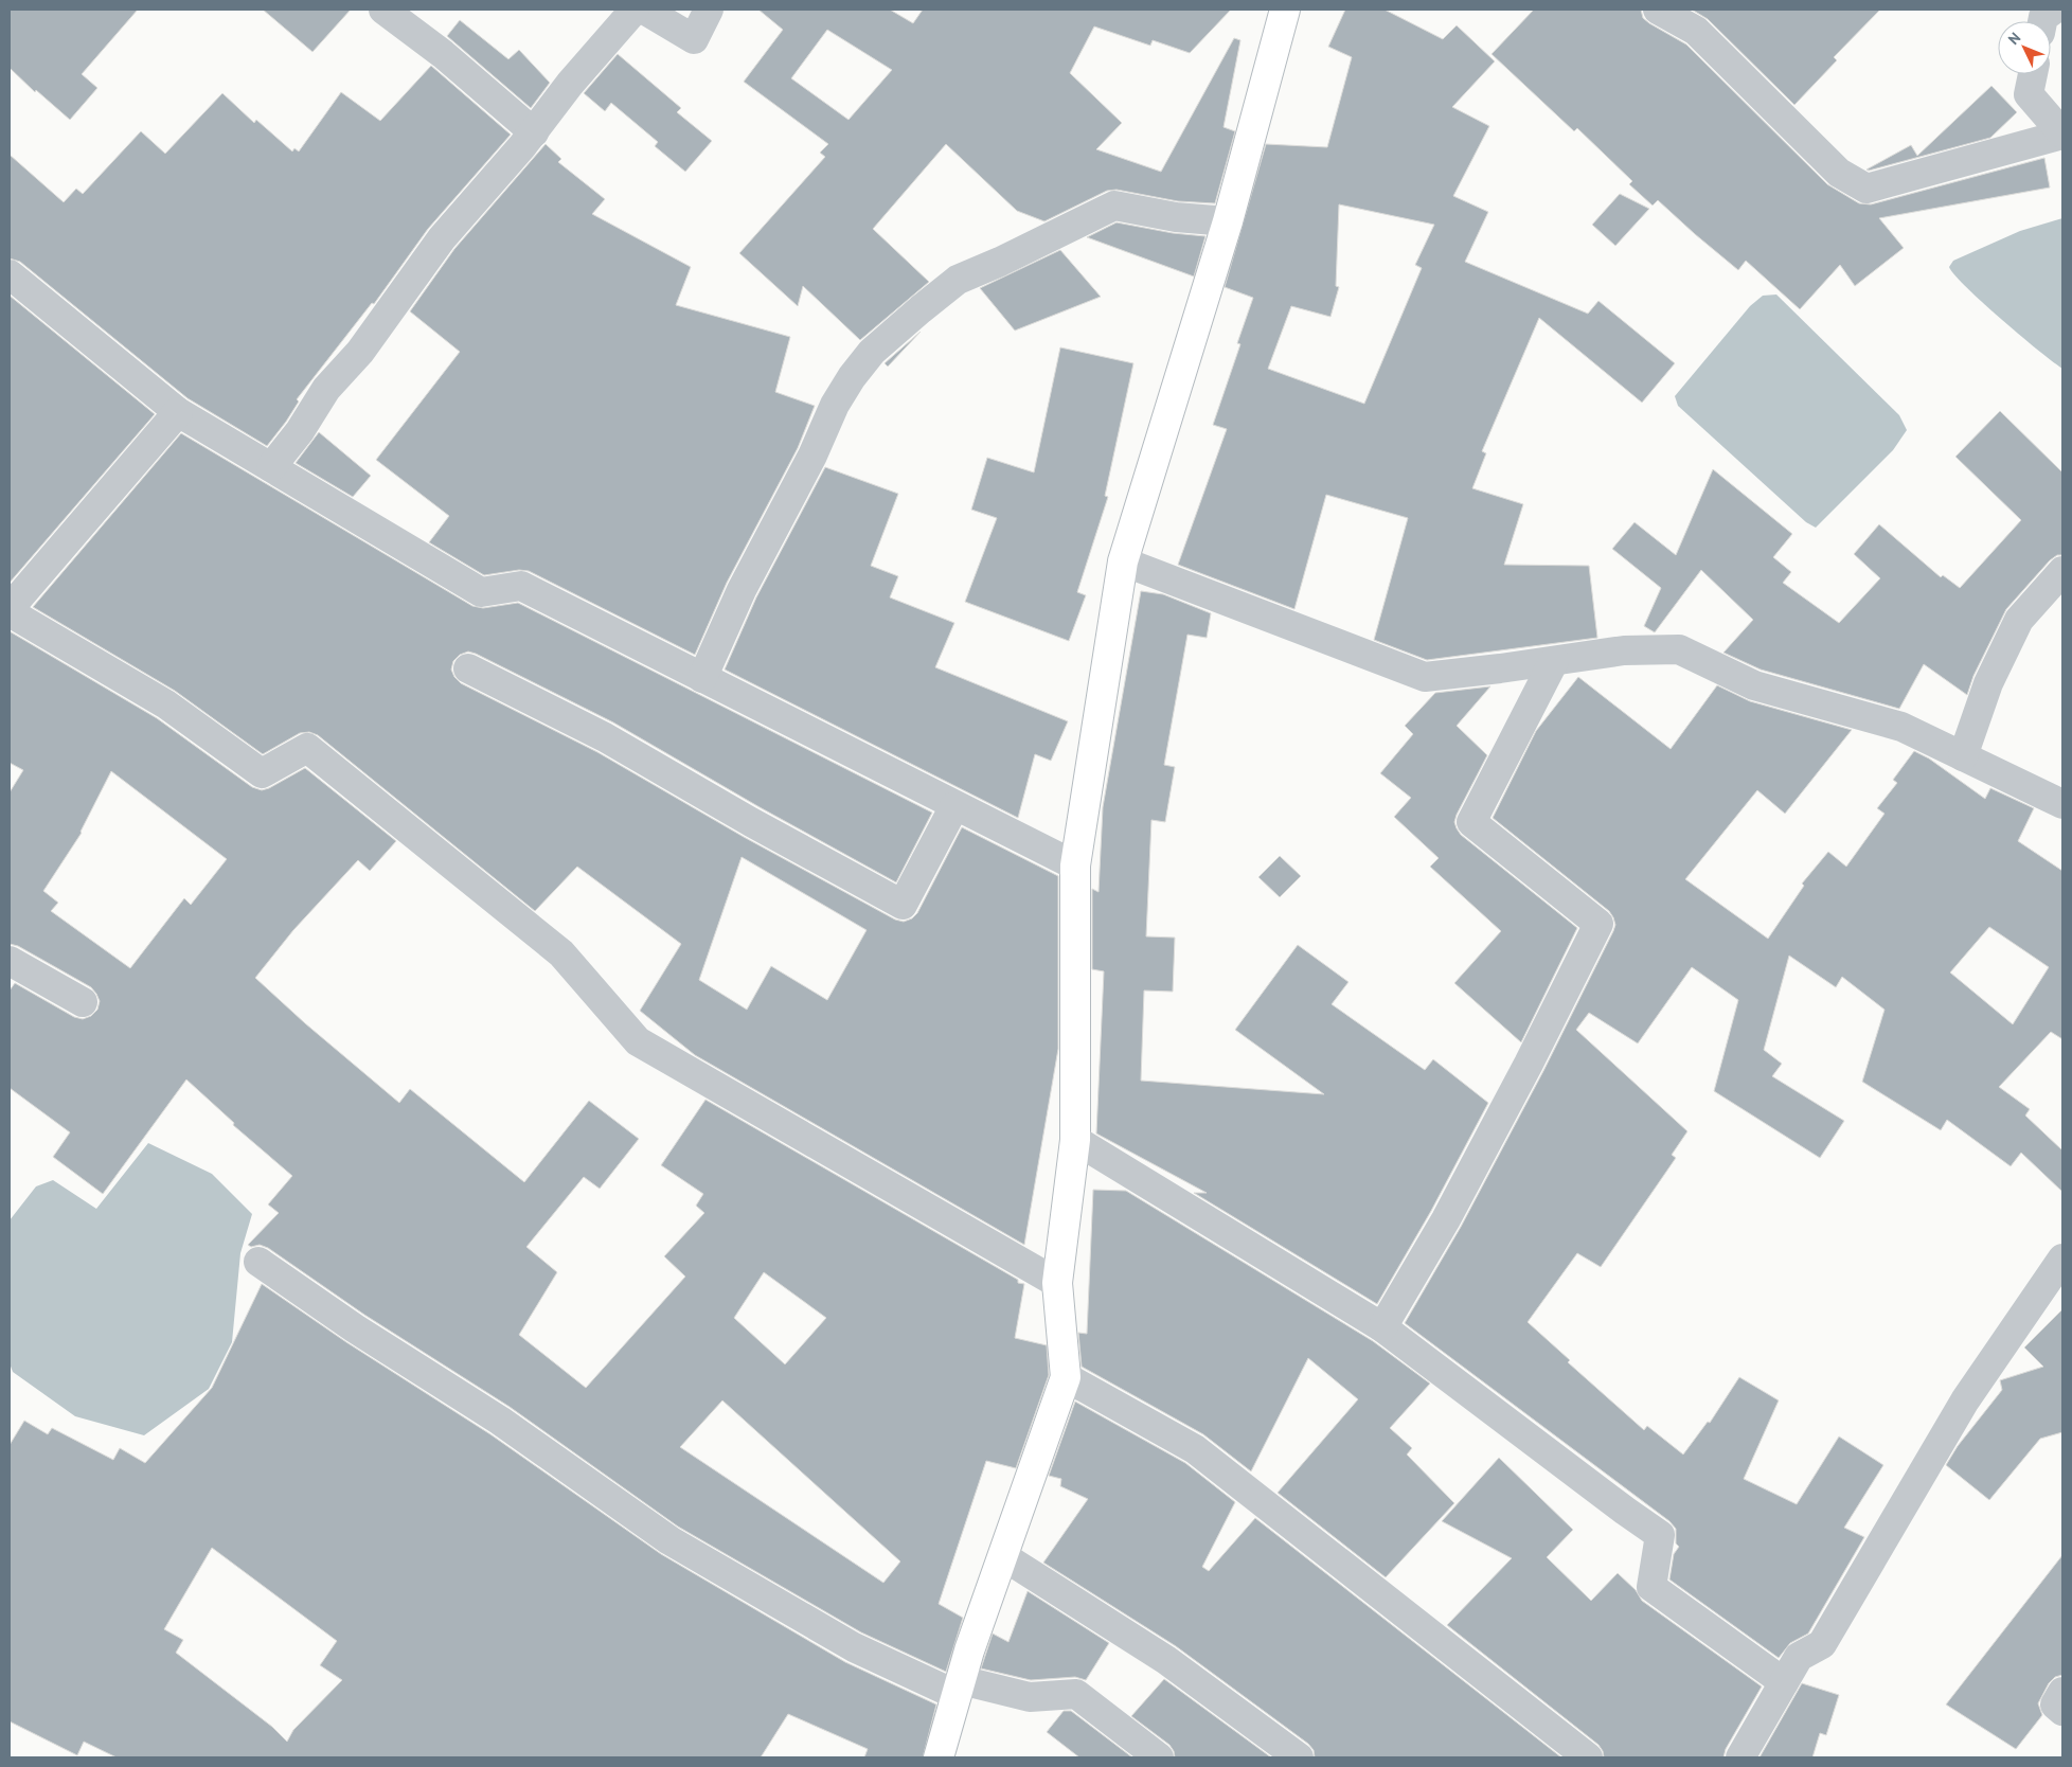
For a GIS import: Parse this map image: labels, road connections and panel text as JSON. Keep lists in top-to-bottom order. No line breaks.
{"north":"top left"}
